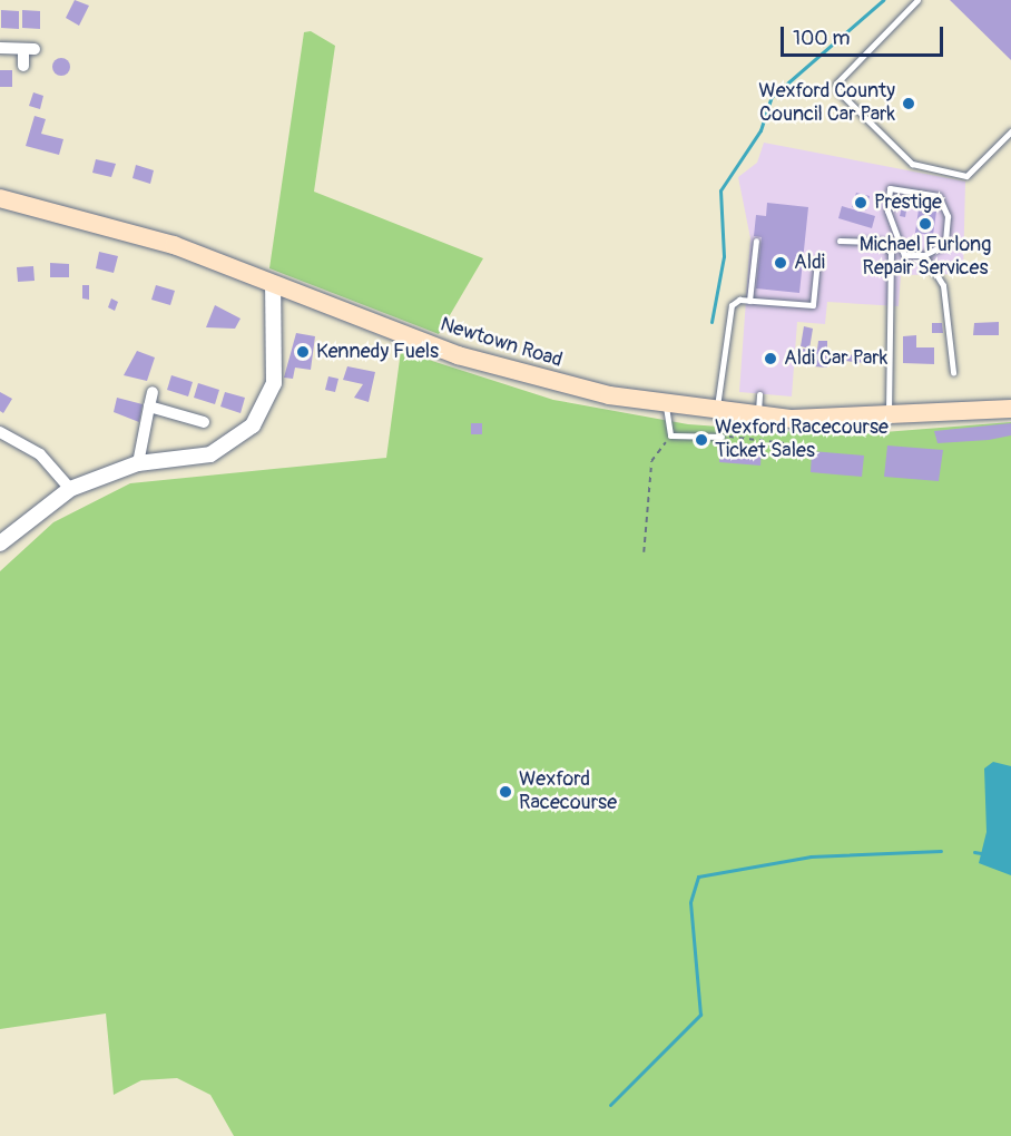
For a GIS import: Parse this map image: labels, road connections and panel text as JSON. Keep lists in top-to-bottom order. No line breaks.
{"streets":{"main road":["Newtown Road"]},"places":["Wexford County Council Car Park","Prestige","Michael Furlong Repair Services","Aldi","Kennedy Fuels","Aldi Car Park","Wexford Racecourse Ticket Sales","Wexford Racecourse"],"scale_bar":"100 m"}
